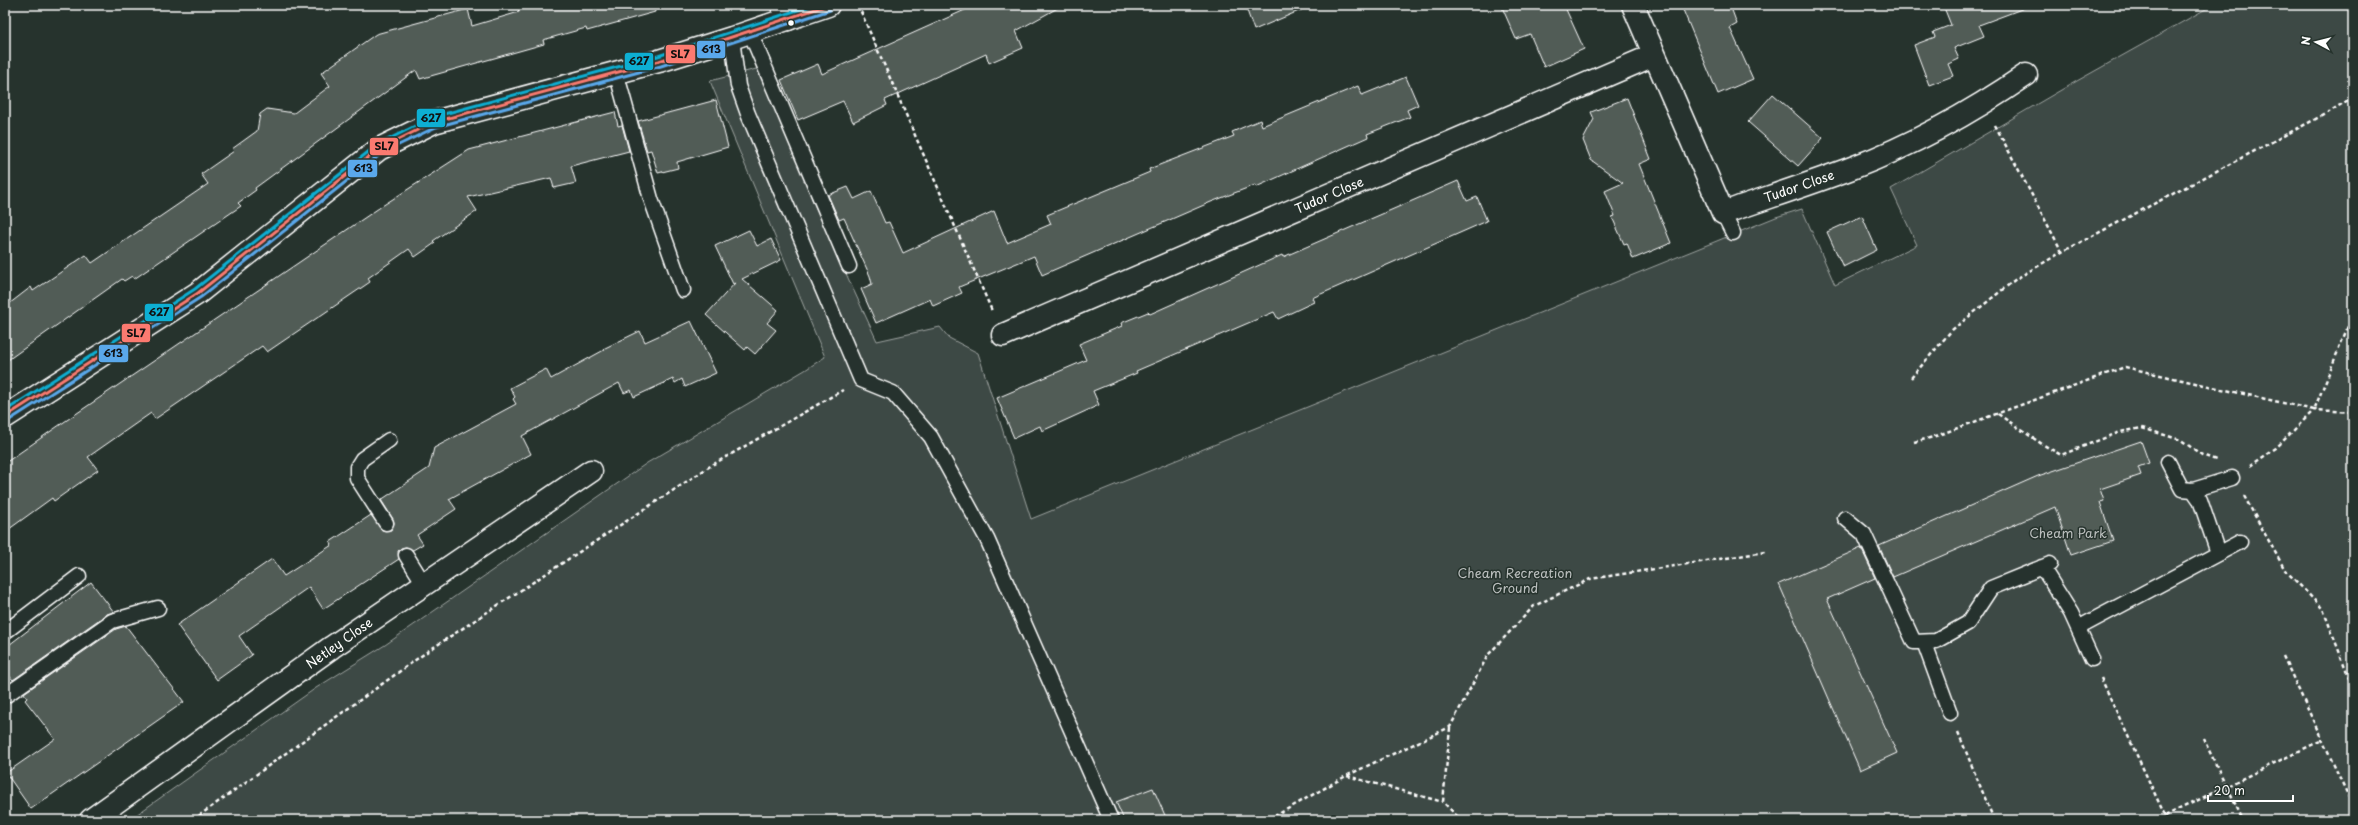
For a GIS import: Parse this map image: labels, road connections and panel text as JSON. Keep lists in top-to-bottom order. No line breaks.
{"streets":{"street":["Tudor Close","Netley Close"]},"parks":["Cheam Park","Cheam Recreation Ground"],"lines":["transit line SL7","transit line 627","transit line 613"],"scale_bar":"20 m","north":"left"}
